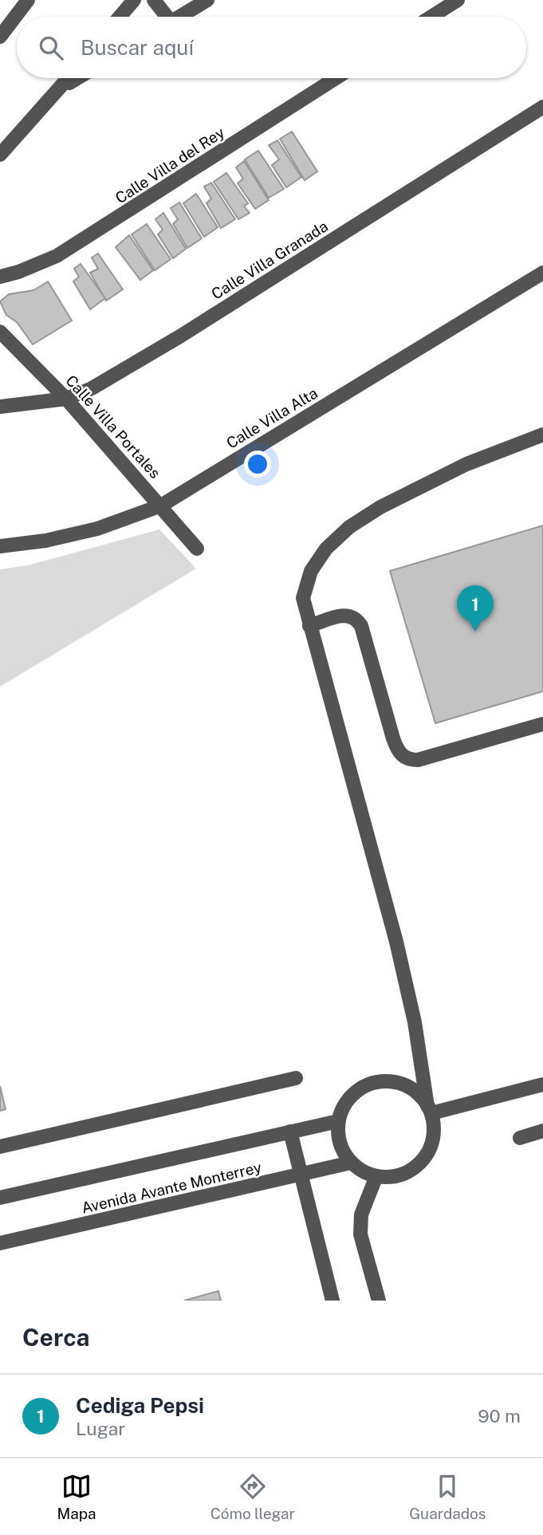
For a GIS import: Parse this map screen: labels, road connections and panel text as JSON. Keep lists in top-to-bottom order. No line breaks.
{"streets":{"street":["Calle Villa del Rey","Calle Villa Granada","Calle Villa Alta","Calle Villa Portales","Avenida Avante Monterrey"]},"crossings":[["Calle Villa Granada","Calle Villa Portales"],["Calle Villa Alta","Calle Villa Portales"]],"page":{"search":"Buscar aquí","pins":"1","heading":"Cerca","list":[{"mark":"1","name":"Cediga Pepsi","note":"Lugar","value":"90 m"}],"nav":["Mapa","Cómo llegar","Guardados"]}}
